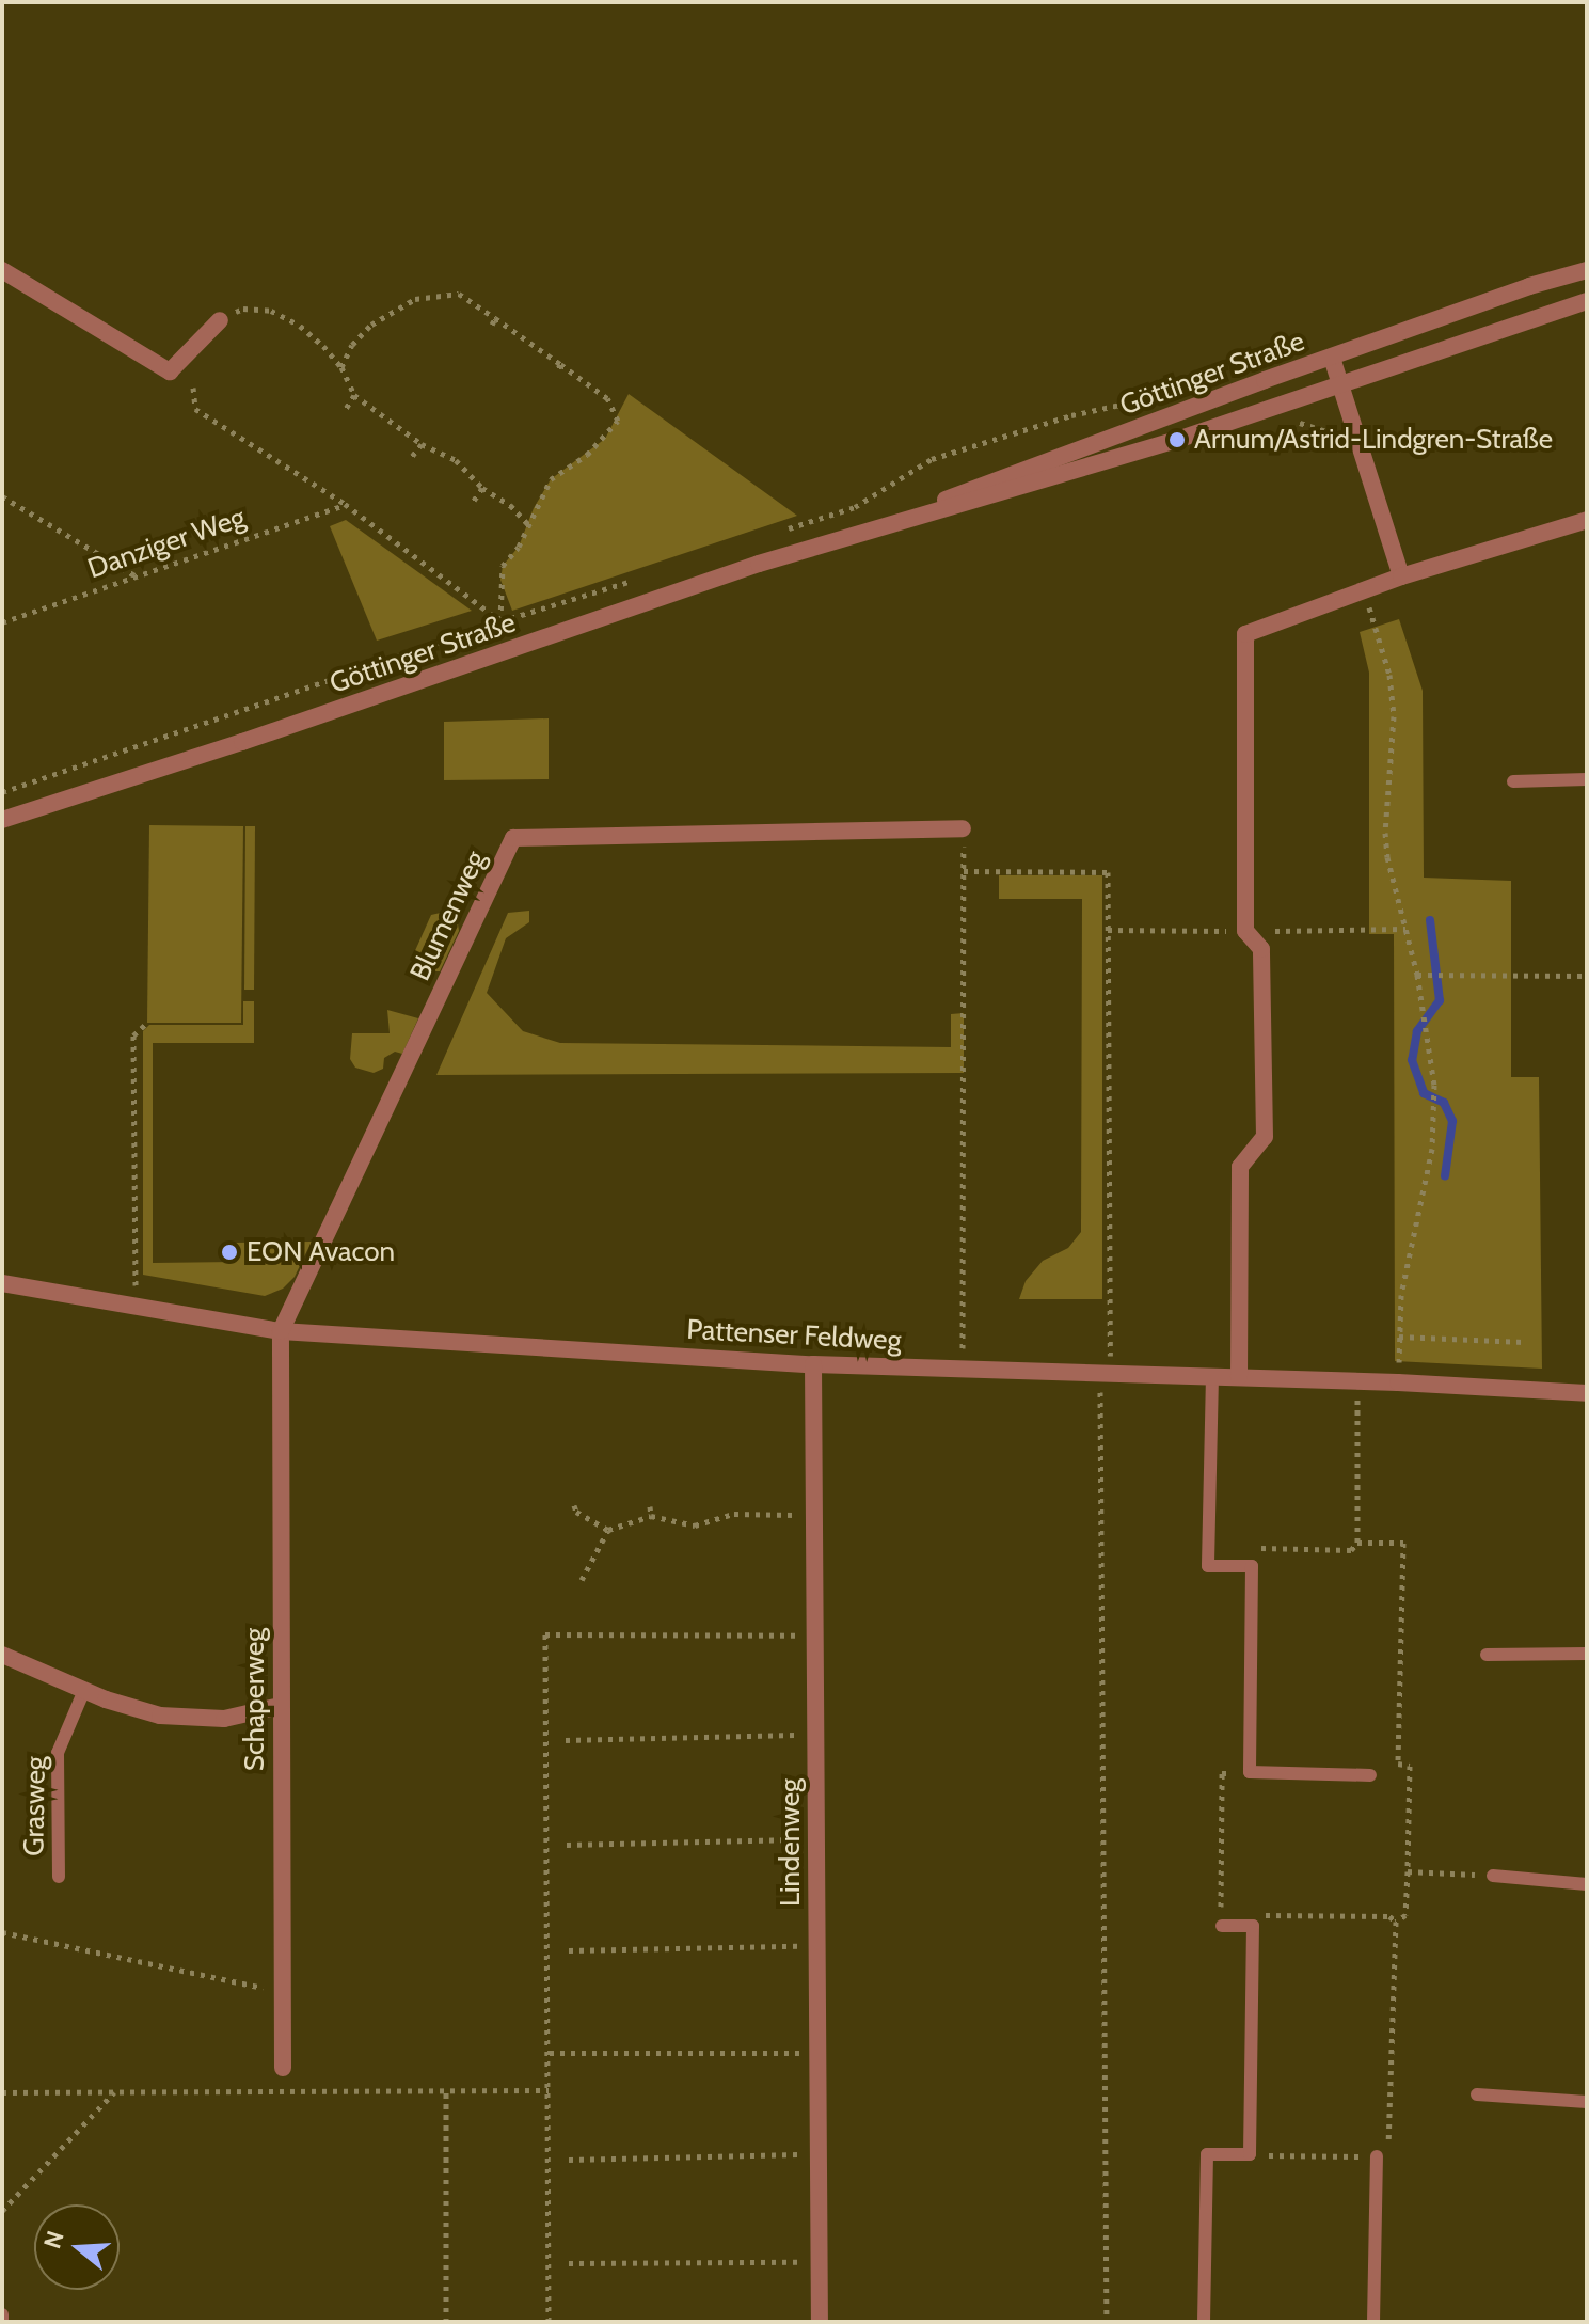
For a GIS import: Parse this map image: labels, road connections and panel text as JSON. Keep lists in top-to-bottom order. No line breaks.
{"streets":{"street":["Göttinger Straße","Blumenweg","Pattenser Feldweg","Schaperweg","Lindenweg"],"lane":["Grasweg"],"path":["Danziger Weg"]},"crossings":[["Blumenweg","Pattenser Feldweg"],["Blumenweg","Schaperweg"],["Pattenser Feldweg","Schaperweg"],["Pattenser Feldweg","Lindenweg"]],"places":["Arnum/Astrid-Lindgren-Straße","EON Avacon"],"north":"left"}
